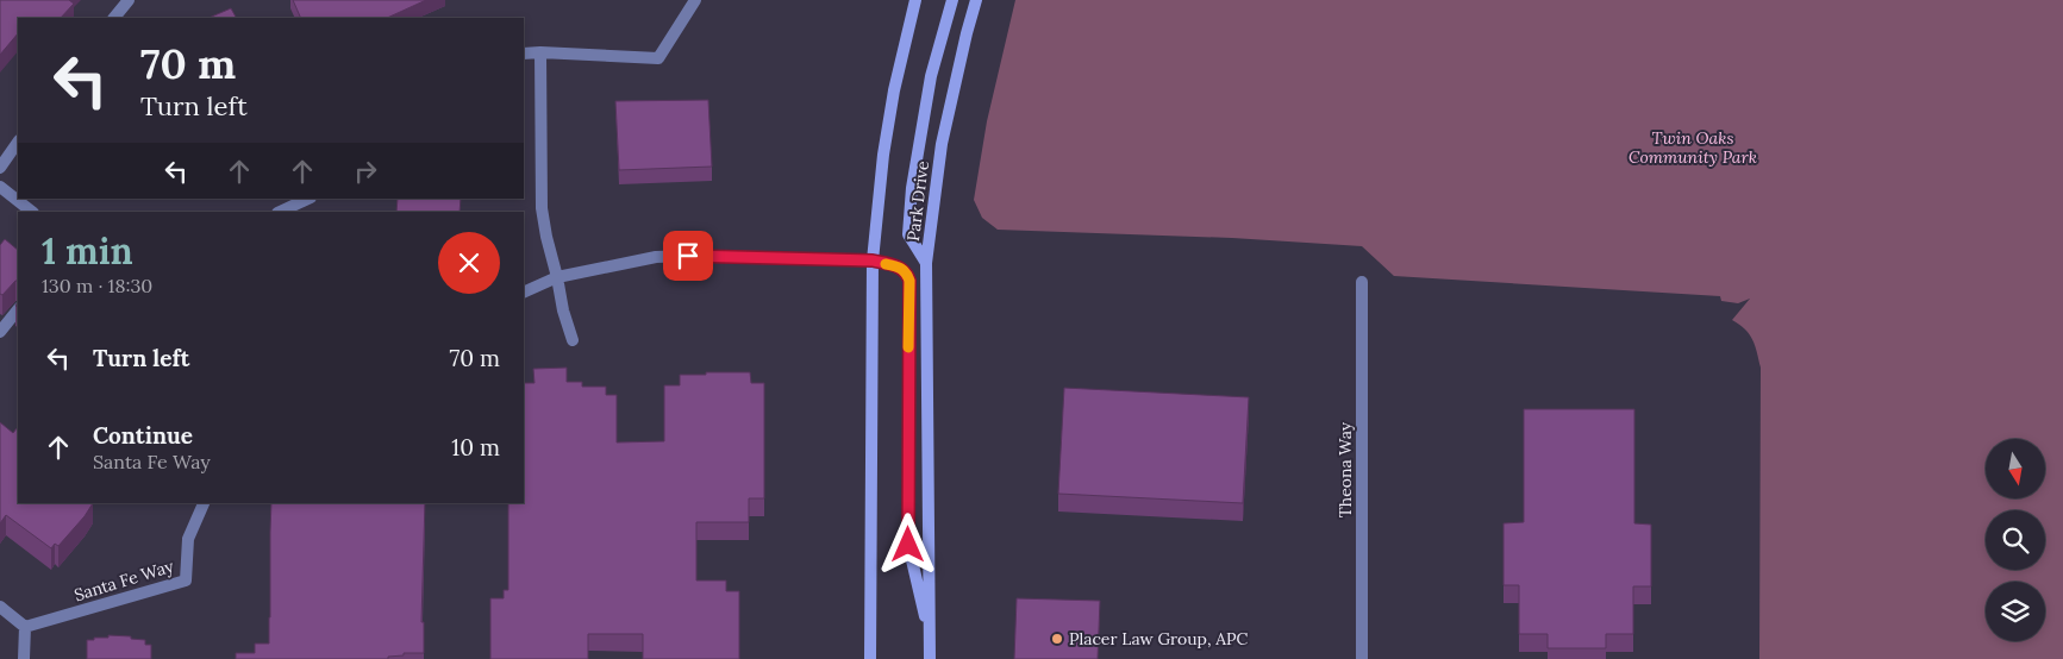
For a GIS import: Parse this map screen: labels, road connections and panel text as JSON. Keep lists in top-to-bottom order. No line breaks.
{"streets":{"main road":["Park Drive"],"street":["Theona Way","Santa Fe Way"]},"parks":["Twin Oaks Community Park"],"places":["Placer Law Group, APC"],"north":"bottom","page":{"turn":["70 m","Turn left"],"heading":["1 min","130 m · 18:30"],"list":[{"name":"Turn left","value":"70 m"},{"name":"Continue","note":"Santa Fe Way","value":"10 m"}]}}
